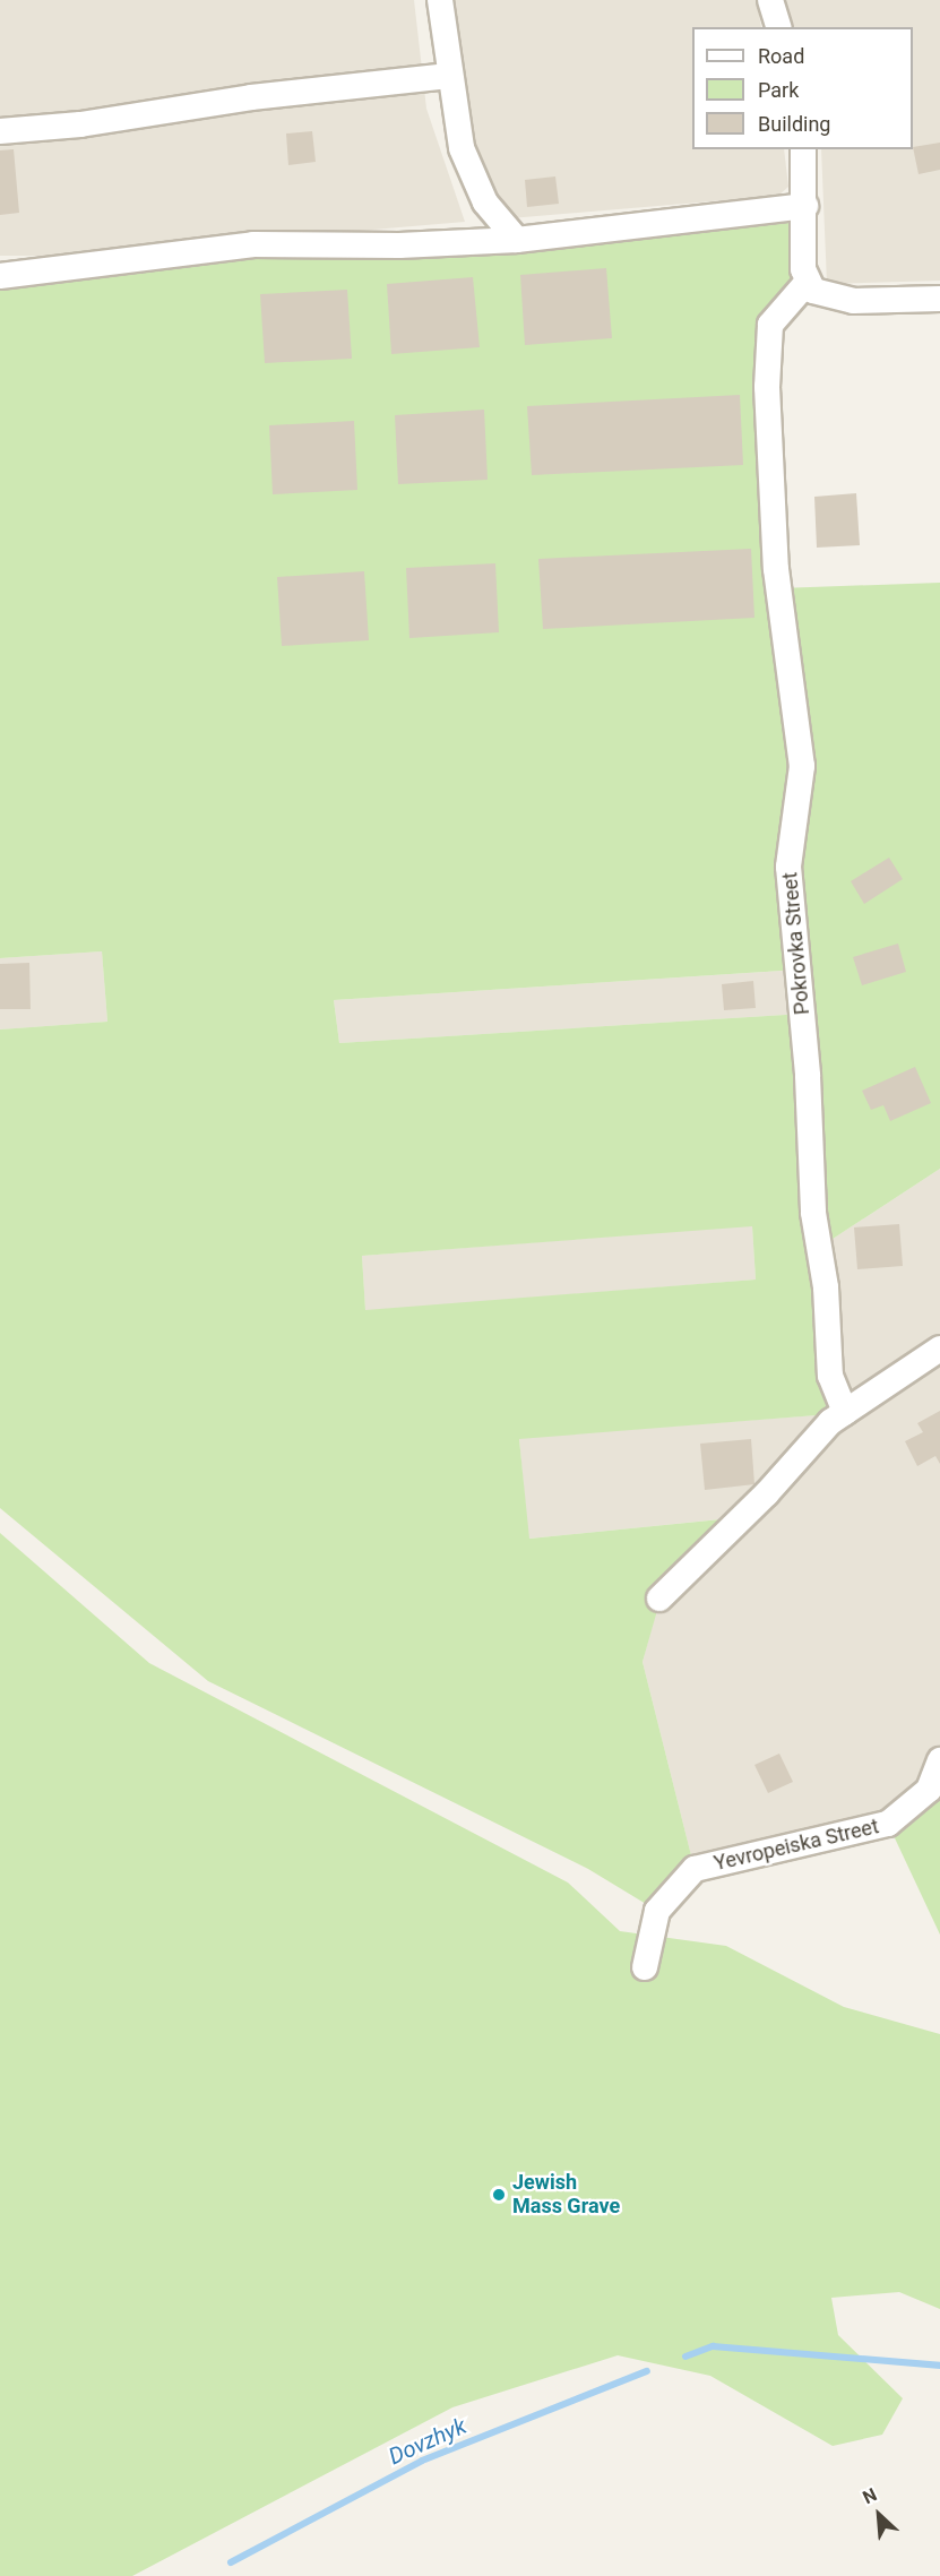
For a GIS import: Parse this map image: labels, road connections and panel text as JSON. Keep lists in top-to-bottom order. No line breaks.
{"streets":{"street":["Pokrovka Street","Yevropeiska Street"]},"water":["Dovzhyk"],"places":["Jewish Mass Grave"],"legend":["Road","Park","Building"],"north":"top left"}
